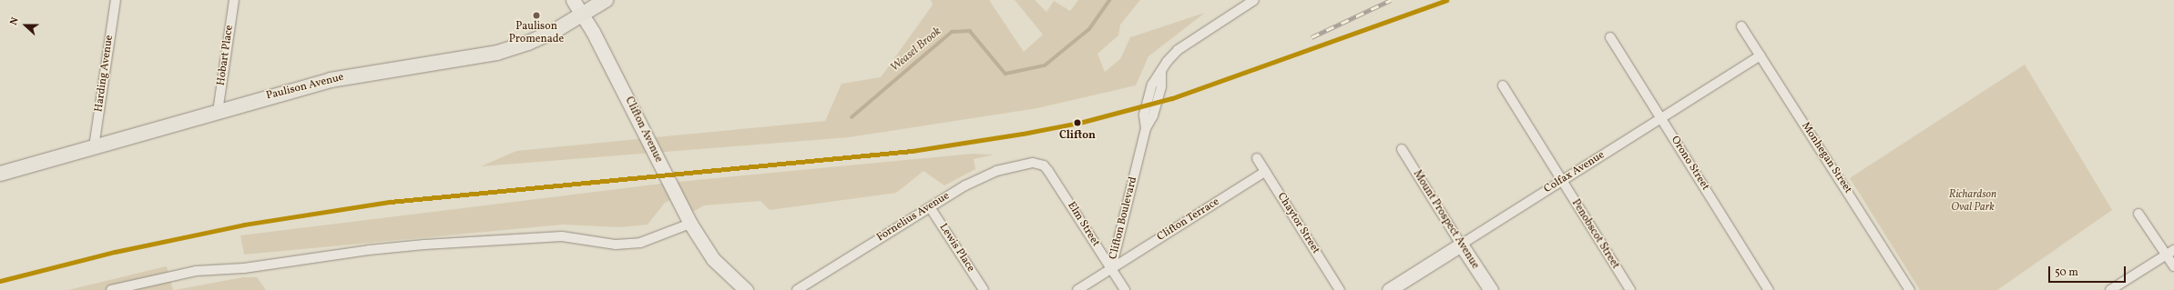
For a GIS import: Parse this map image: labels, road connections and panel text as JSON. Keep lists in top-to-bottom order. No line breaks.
{"streets":{"main road":["Paulison Avenue","Clifton Avenue","Colfax Avenue","Mount Prospect Avenue"],"street":["Hobart Place","Harding Avenue","Monhegan Street","Orono Street","Fornelius Avenue","Clifton Boulevard","Clifton Terrace","Chaytor Street","Elm Street","Penobscot Street","Lewis Place"]},"crossings":[["Hobart Place","Paulison Avenue"],["Harding Avenue","Paulison Avenue"],["Paulison Avenue","Clifton Avenue"],["Monhegan Street","Colfax Avenue"],["Orono Street","Colfax Avenue"],["Colfax Avenue","Mount Prospect Avenue"],["Colfax Avenue","Penobscot Street"],["Fornelius Avenue","Elm Street"],["Fornelius Avenue","Lewis Place"],["Clifton Boulevard","Clifton Terrace"],["Clifton Boulevard","Elm Street"],["Clifton Terrace","Chaytor Street"],["Clifton Terrace","Elm Street"]],"water":["Weasel Brook"],"parks":["Richardson Oval Park"],"places":["Paulison Promenade","Clifton"],"scale_bar":"50 m","north":"left"}
